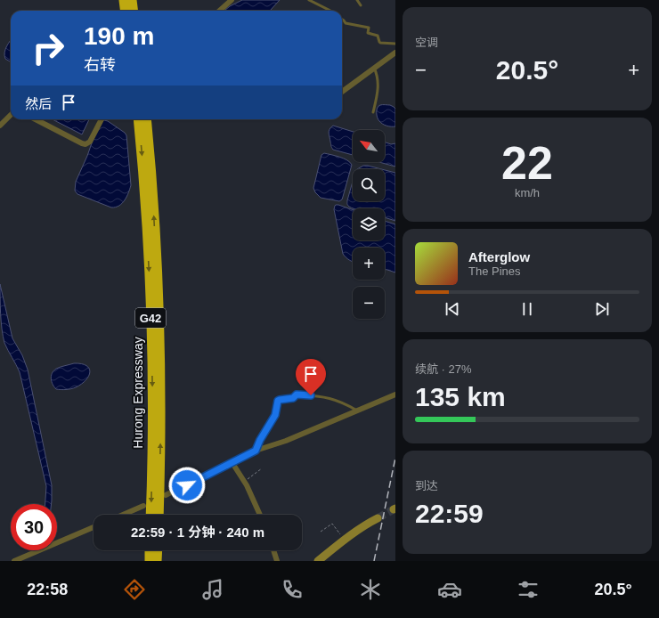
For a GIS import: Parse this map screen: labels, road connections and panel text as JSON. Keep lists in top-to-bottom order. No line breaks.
{"streets":{"highway":["G42","Hurong Expressway"]},"north":"top left","page":{"tile":["空调",["22","km/h"],["续航 · 27%","135 km"],["到达","22:59"]],"turn":["190 m","右转"],"heat":["−","20.5°","+"],"then":"然后","map_buttons":["+","−"],"song":["Afterglow","The Pines"],"limit":"30","trip":"22:59 · 1 分钟 · 240 m","tabs":["22:58","20.5°"]}}
